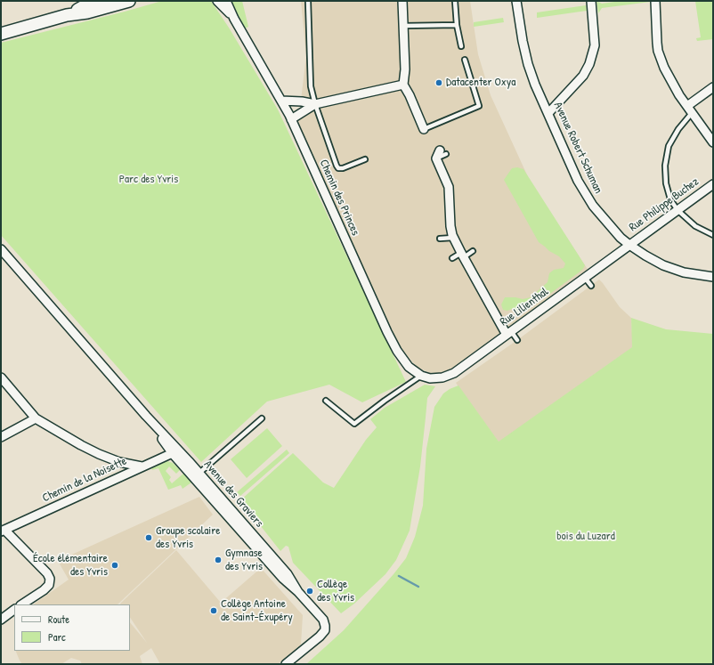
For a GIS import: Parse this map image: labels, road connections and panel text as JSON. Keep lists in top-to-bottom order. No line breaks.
{"streets":{"street":["Avenue Robert Schuman","Chemin des Princes","Rue Philippe Buchez","Rue Lilienthal","Chemin de la Noisette","Avenue des Graviers"]},"crossings":[["Avenue Robert Schuman","Rue Philippe Buchez"],["Avenue Robert Schuman","Rue Lilienthal"],["Chemin des Princes","Rue Lilienthal"],["Rue Philippe Buchez","Rue Lilienthal"],["Chemin de la Noisette","Avenue des Graviers"]],"parks":["Parc des Yvris","bois du Luzard"],"places":["Datacenter Oxya","Groupe scolaire des Yvris","Gymnase des Yvris","École élémentaire des Yvris","Collège des Yvris","Collège Antoine de Saint-Éxupéry"],"legend":["Route","Parc"]}
